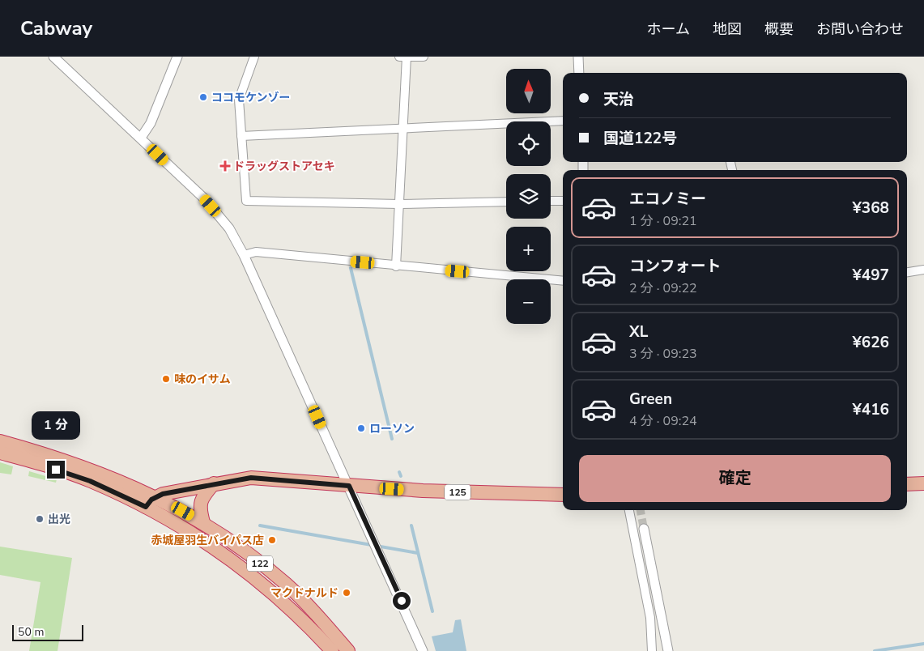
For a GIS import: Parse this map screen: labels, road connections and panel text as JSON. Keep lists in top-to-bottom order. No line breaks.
{"streets":{"highway":["125","122"]},"crossings":[["125","122"]],"places":{"other":["ココモケンゾー","味のイサム","ローソン","出光","赤城屋羽生バイパス店","マクドナルド"],"health":["ドラッグストアセキ"]},"scale_bar":"50 m","north":"top","page":{"header":"Cabway","nav":["ホーム","地図","概要","お問い合わせ"],"map_buttons":["+","−"],"banner":["天治","国道122号"],"list":[{"name":"エコノミー","note":"1 分 · 09:21","value":"¥368"},{"name":"コンフォート","note":"2 分 · 09:22","value":"¥497"},{"name":"XL","note":"3 分 · 09:23","value":"¥626"},{"name":"Green","note":"4 分 · 09:24","value":"¥416"}],"bubble":"1 分","buttons":"確定","scale":"50 m"}}
